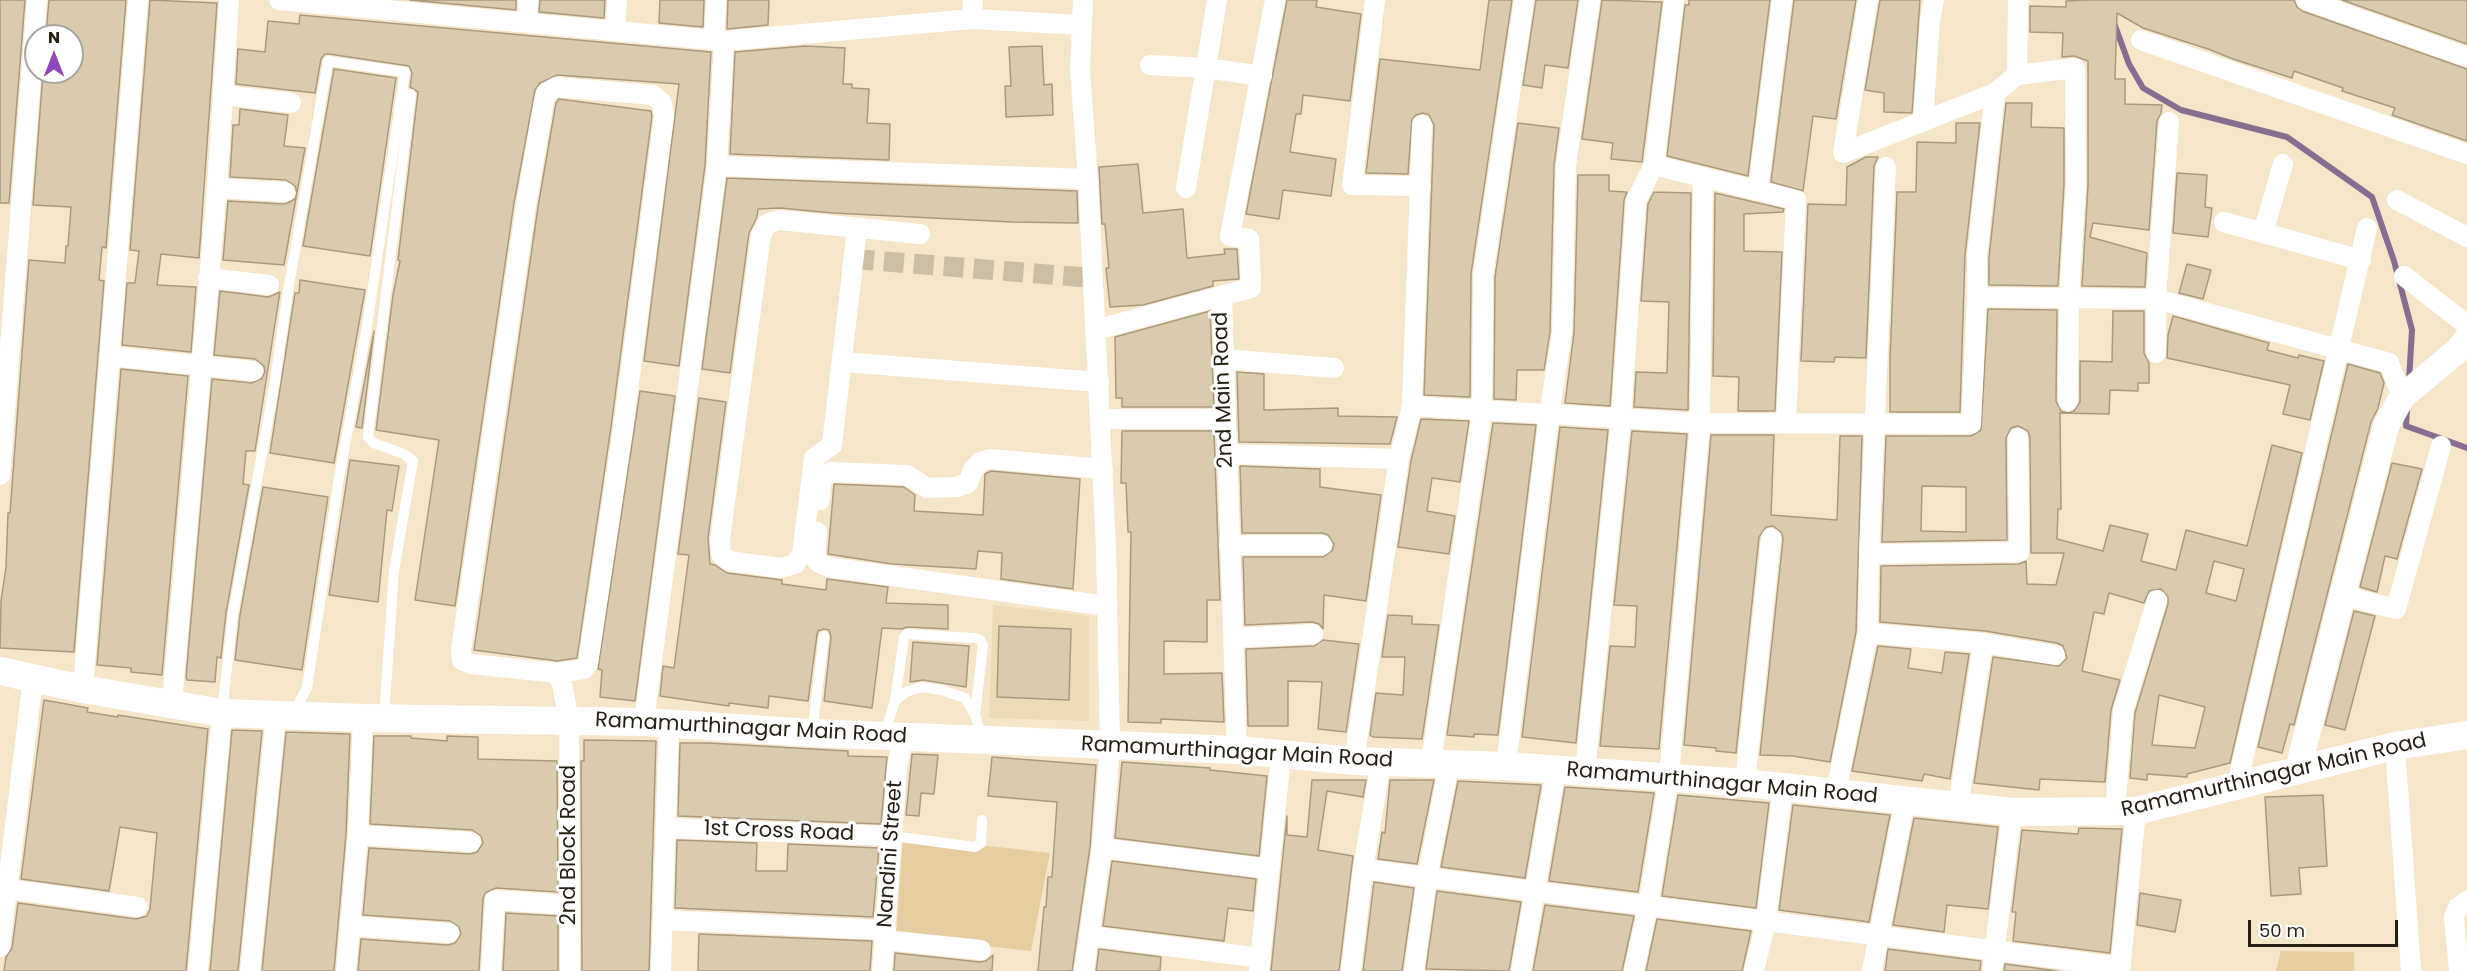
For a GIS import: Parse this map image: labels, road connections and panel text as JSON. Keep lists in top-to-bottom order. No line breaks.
{"streets":{"main road":["Ramamurthinagar Main Road"],"street":["2nd Main Road","1st Cross Road","2nd Block Road","Nandini Street"]},"crossings":[["2nd Main Road","Ramamurthinagar Main Road"],["Ramamurthinagar Main Road","2nd Block Road"],["Ramamurthinagar Main Road","Nandini Street"],["1st Cross Road","Nandini Street"]],"scale_bar":"50 m","north":"top"}
